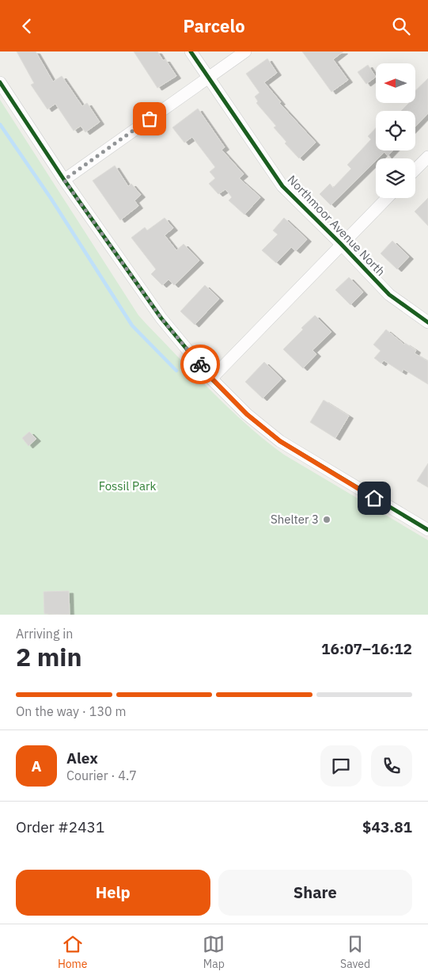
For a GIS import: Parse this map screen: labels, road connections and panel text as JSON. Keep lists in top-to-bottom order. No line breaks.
{"streets":{"street":["Northmoor Avenue North"]},"parks":["Fossil Park"],"places":["Shelter 3"],"north":"left","page":{"header":"Parcelo","heading":["2 min","Arriving in","16:07–16:12"],"panel":["Alex","Courier · 4.7","Order #2431","$43.81"],"bar":"On the way · 130 m","round":"A","buttons":["Help","Share"],"tabs":["Home","Map","Saved"]}}
